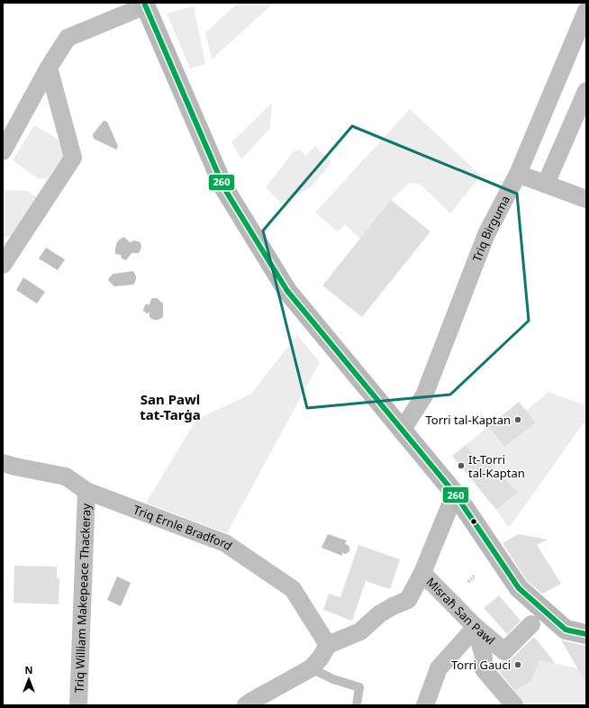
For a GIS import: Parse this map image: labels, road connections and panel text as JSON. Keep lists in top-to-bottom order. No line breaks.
{"streets":{"street":["Triq Birguma","Triq Ernle Bradford","Triq William Makepeace Thackeray","Misraħ San Pawl"]},"crossings":[["Triq Ernle Bradford","Triq William Makepeace Thackeray"]],"districts":["San Pawl tat-Tarġa"],"places":["Torri tal-Kaptan","It-Torri tal-Kaptan","Torri Gauci"],"lines":["transit line 260"],"north":"top"}
